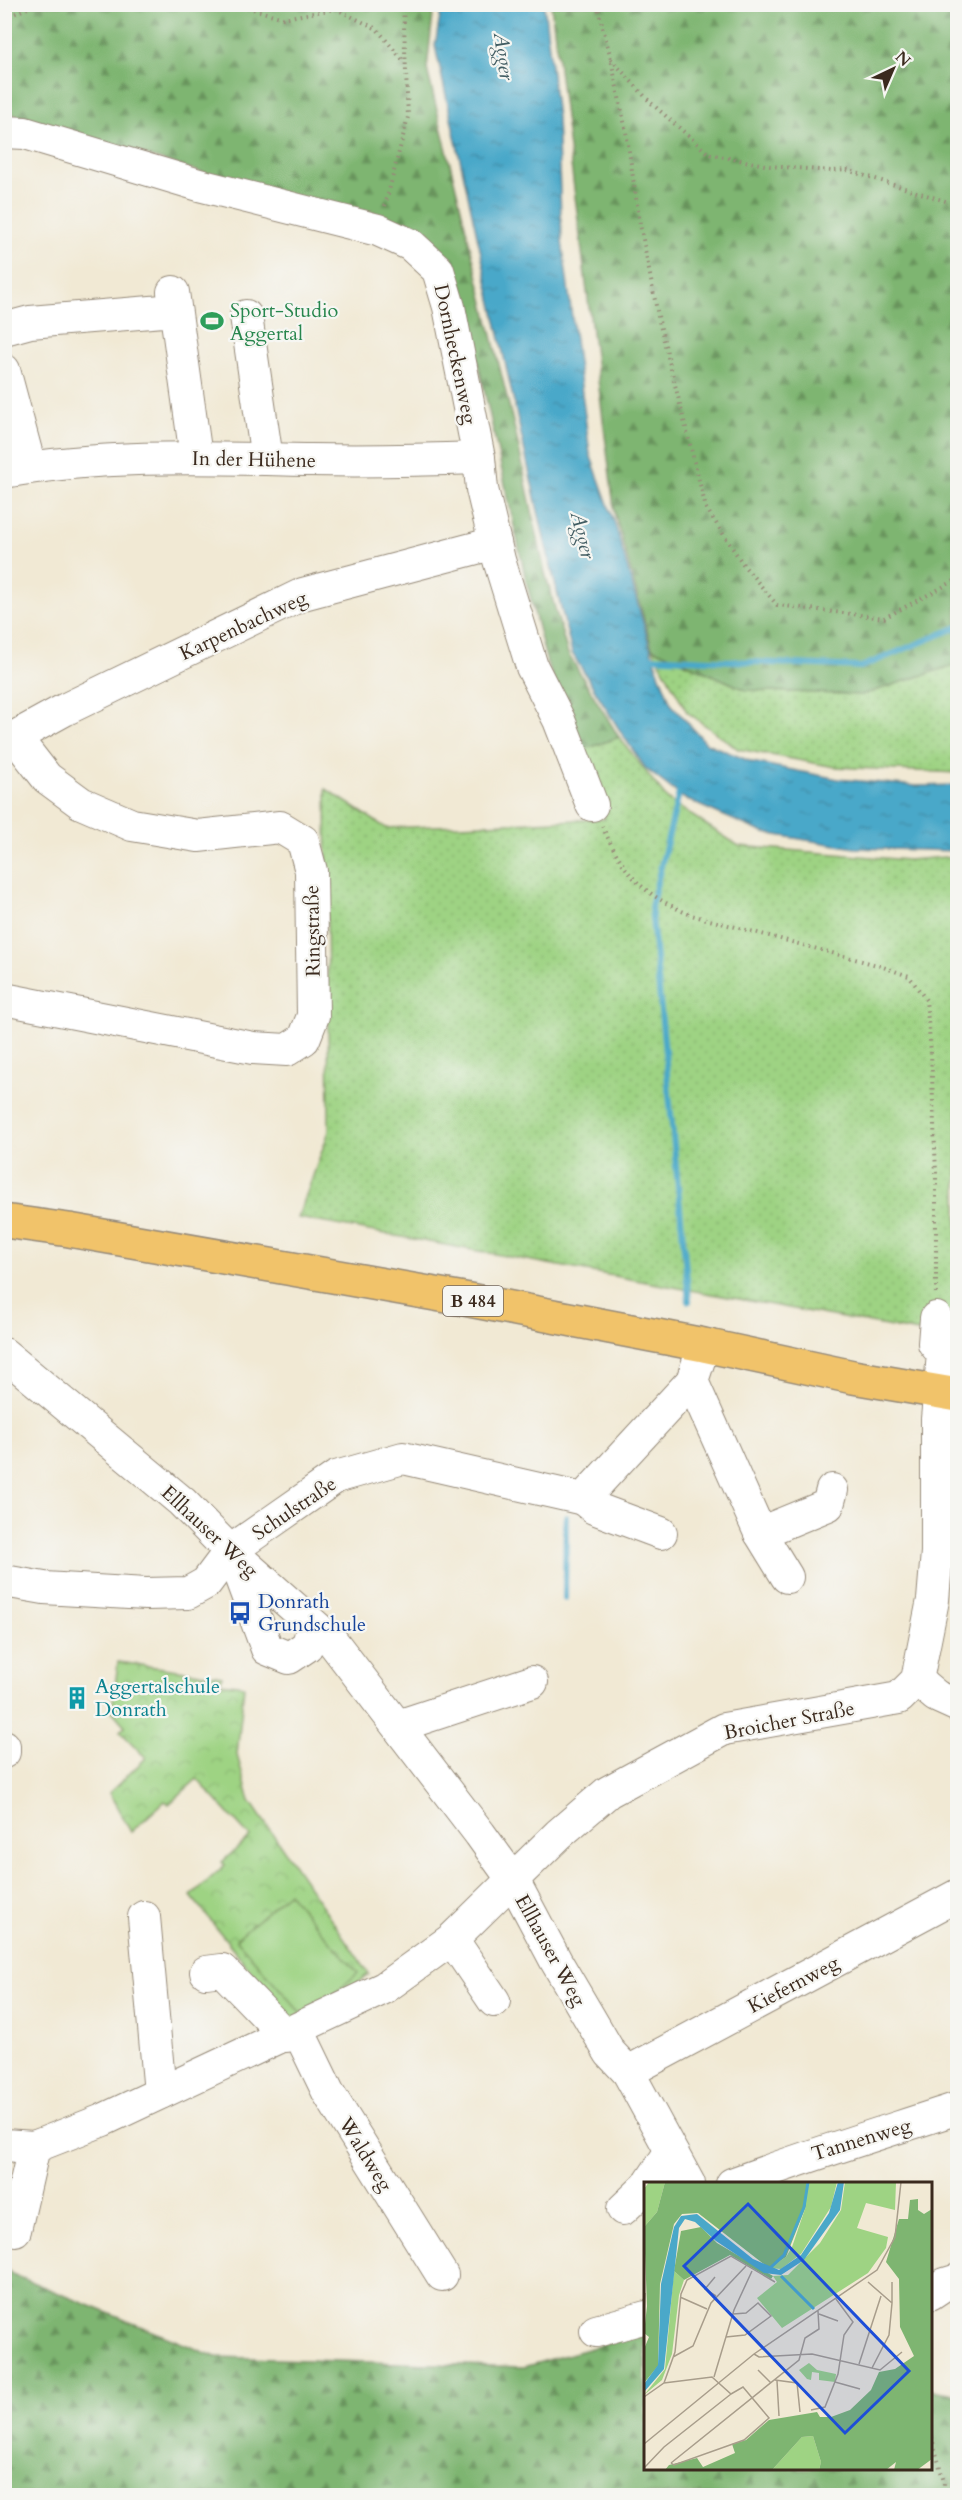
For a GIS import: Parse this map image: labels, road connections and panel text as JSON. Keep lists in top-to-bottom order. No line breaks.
{"streets":{"main road":["B 484"],"street":["Dornheckenweg","In der Hühene","Karpenbachweg","Ringstraße","Schulstraße","Ellhauser Weg","Broicher Straße","Kiefernweg","Tannenweg","Waldweg"]},"crossings":[["Dornheckenweg","In der Hühene"],["Dornheckenweg","Karpenbachweg"],["Karpenbachweg","Ringstraße"],["Schulstraße","Ellhauser Weg"],["Ellhauser Weg","Broicher Straße"],["Ellhauser Weg","Kiefernweg"]],"water":["Agger"],"places":{"sports":["Sport-Studio Aggertal"],"bus stop":["Donrath Grundschule"],"building":["Aggertalschule Donrath"]},"north":"top right"}
